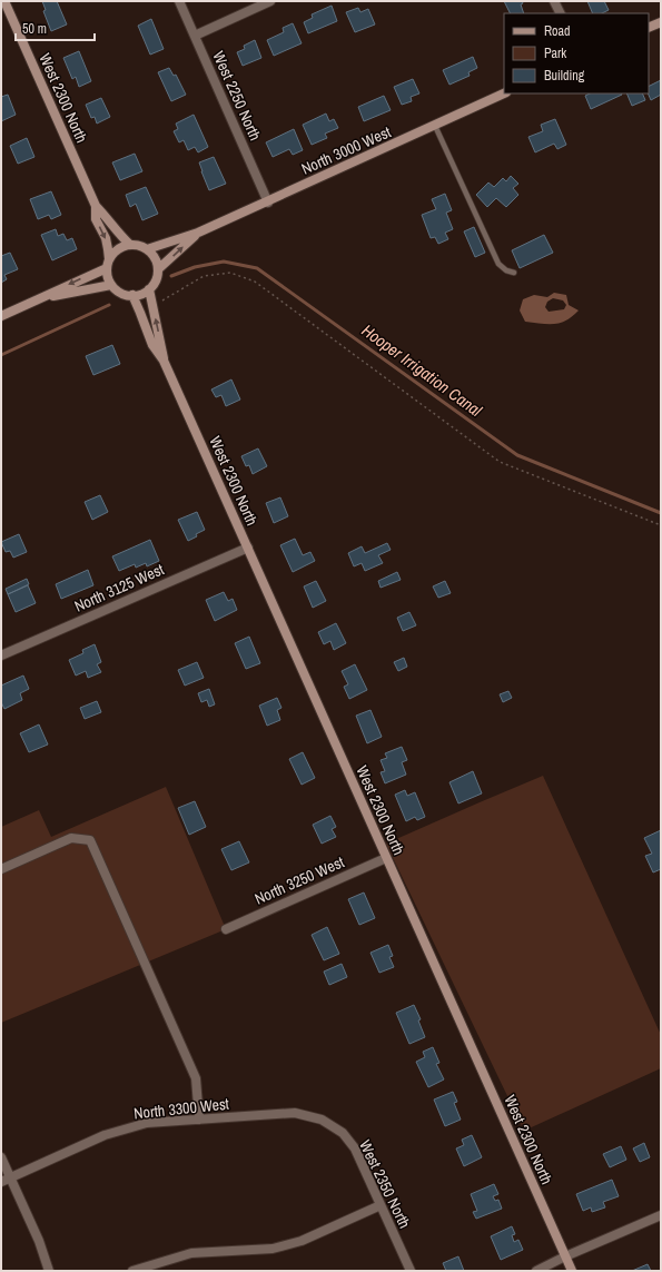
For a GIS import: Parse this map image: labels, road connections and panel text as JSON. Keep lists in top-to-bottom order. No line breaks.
{"streets":{"street":["West 2250 North","West 2300 North","North 3000 West","North 3125 West","North 3250 West","North 3300 West","West 2350 North"]},"crossings":[["West 2250 North","North 3000 West"],["West 2300 North","North 3000 West"],["West 2300 North","North 3125 West"],["West 2300 North","North 3250 West"],["North 3300 West","West 2350 North"]],"water":["Hooper Irrigation Canal"],"legend":["Road","Park","Building"],"scale_bar":"50 m"}
